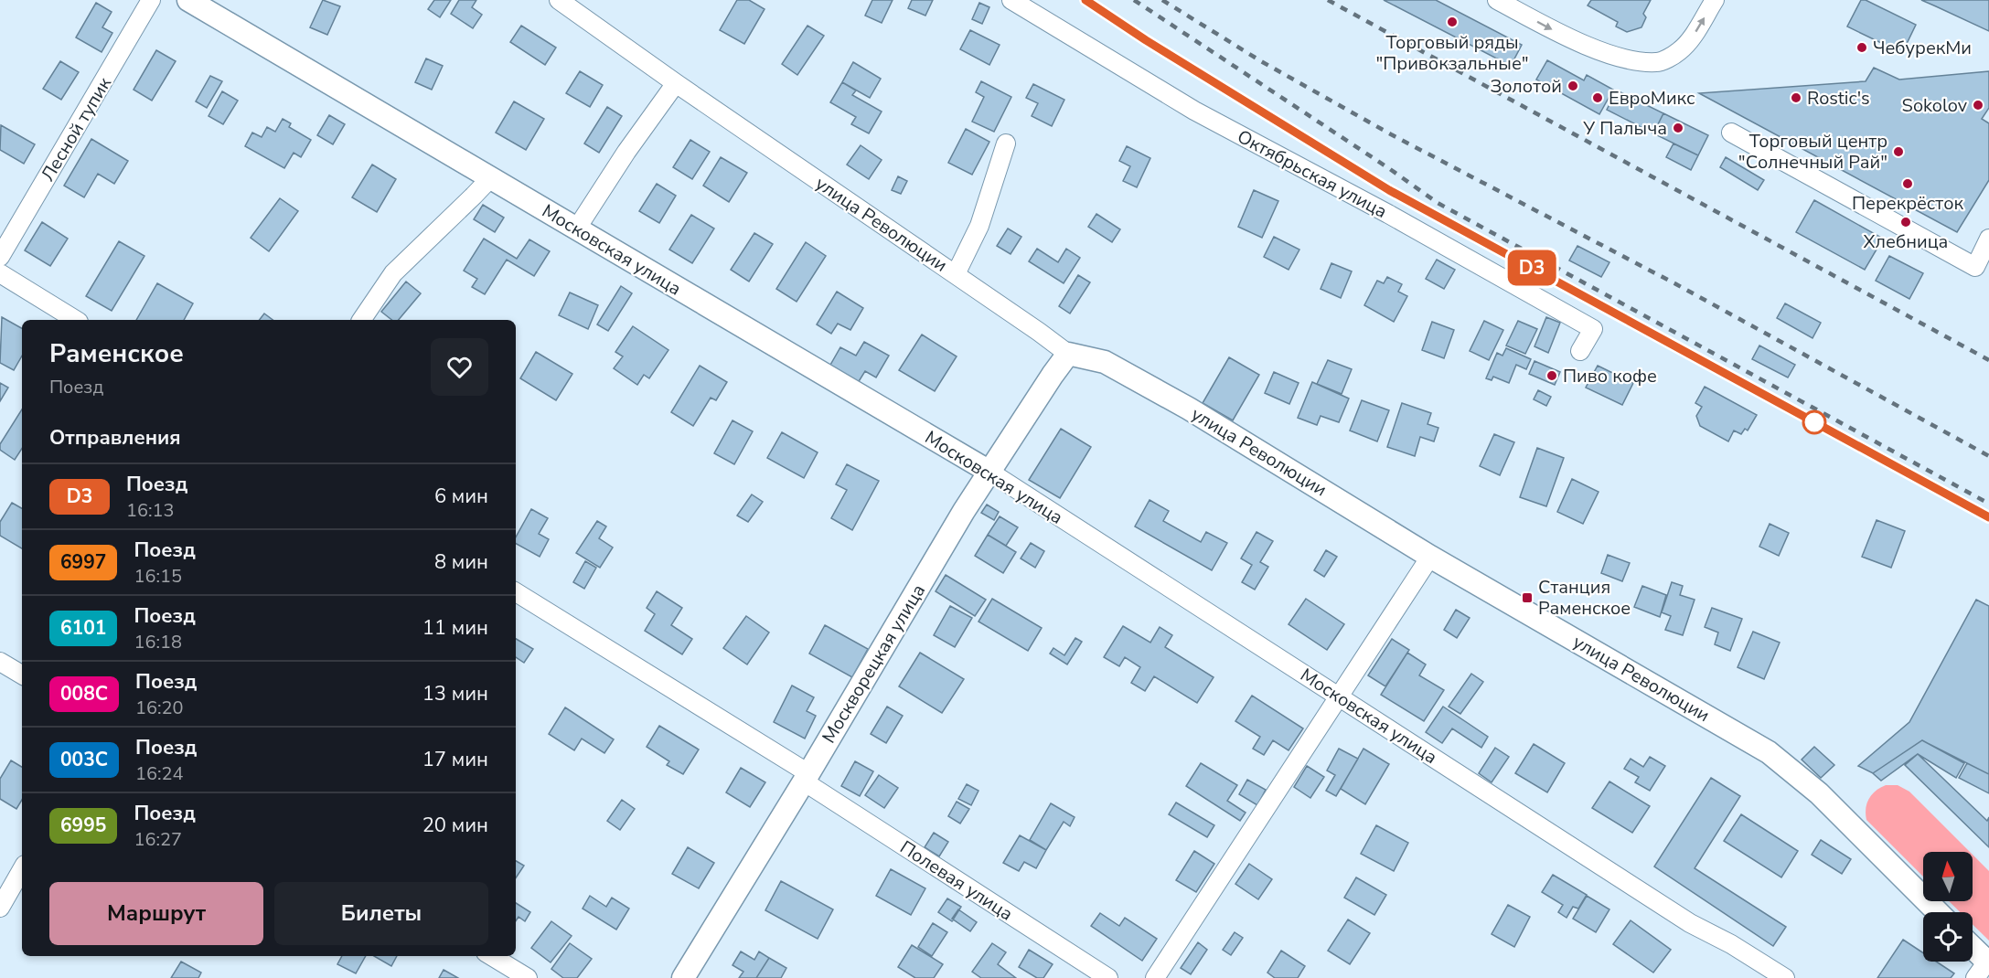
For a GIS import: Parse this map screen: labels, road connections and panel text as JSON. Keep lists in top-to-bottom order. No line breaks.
{"streets":{"street":["Лесной тупик","Октябрьская улица","улица Революции","Московская улица","Москворецкая улица","Полевая улица"]},"crossings":[["улица Революции","Москворецкая улица"],["Московская улица","Москворецкая улица"],["Москворецкая улица","Полевая улица"]],"places":{"other":["Торговый ряды \"Привокзальные\"","ЧебурекМи","Золотой","ЕвроМикс","Rostic's","Sokolov","У Палыча","Торговый центр \"Солнечный Рай\"","Перекрёсток","Хлебница","Пиво кофе"],"transit":["Станция Раменское"]},"north":"top","page":{"on_map":"D3","heading":[["Раменское","Поезд"],"Отправления"],"list":[{"mark":"D3","name":"Поезд","note":"16:13","value":"6 мин"},{"mark":"6997","name":"Поезд","note":"16:15","value":"8 мин"},{"mark":"6101","name":"Поезд","note":"16:18","value":"11 мин"},{"mark":"008С","name":"Поезд","note":"16:20","value":"13 мин"},{"mark":"003С","name":"Поезд","note":"16:24","value":"17 мин"},{"mark":"6995","name":"Поезд","note":"16:27","value":"20 мин"}],"buttons":["Маршрут","Билеты"]}}
